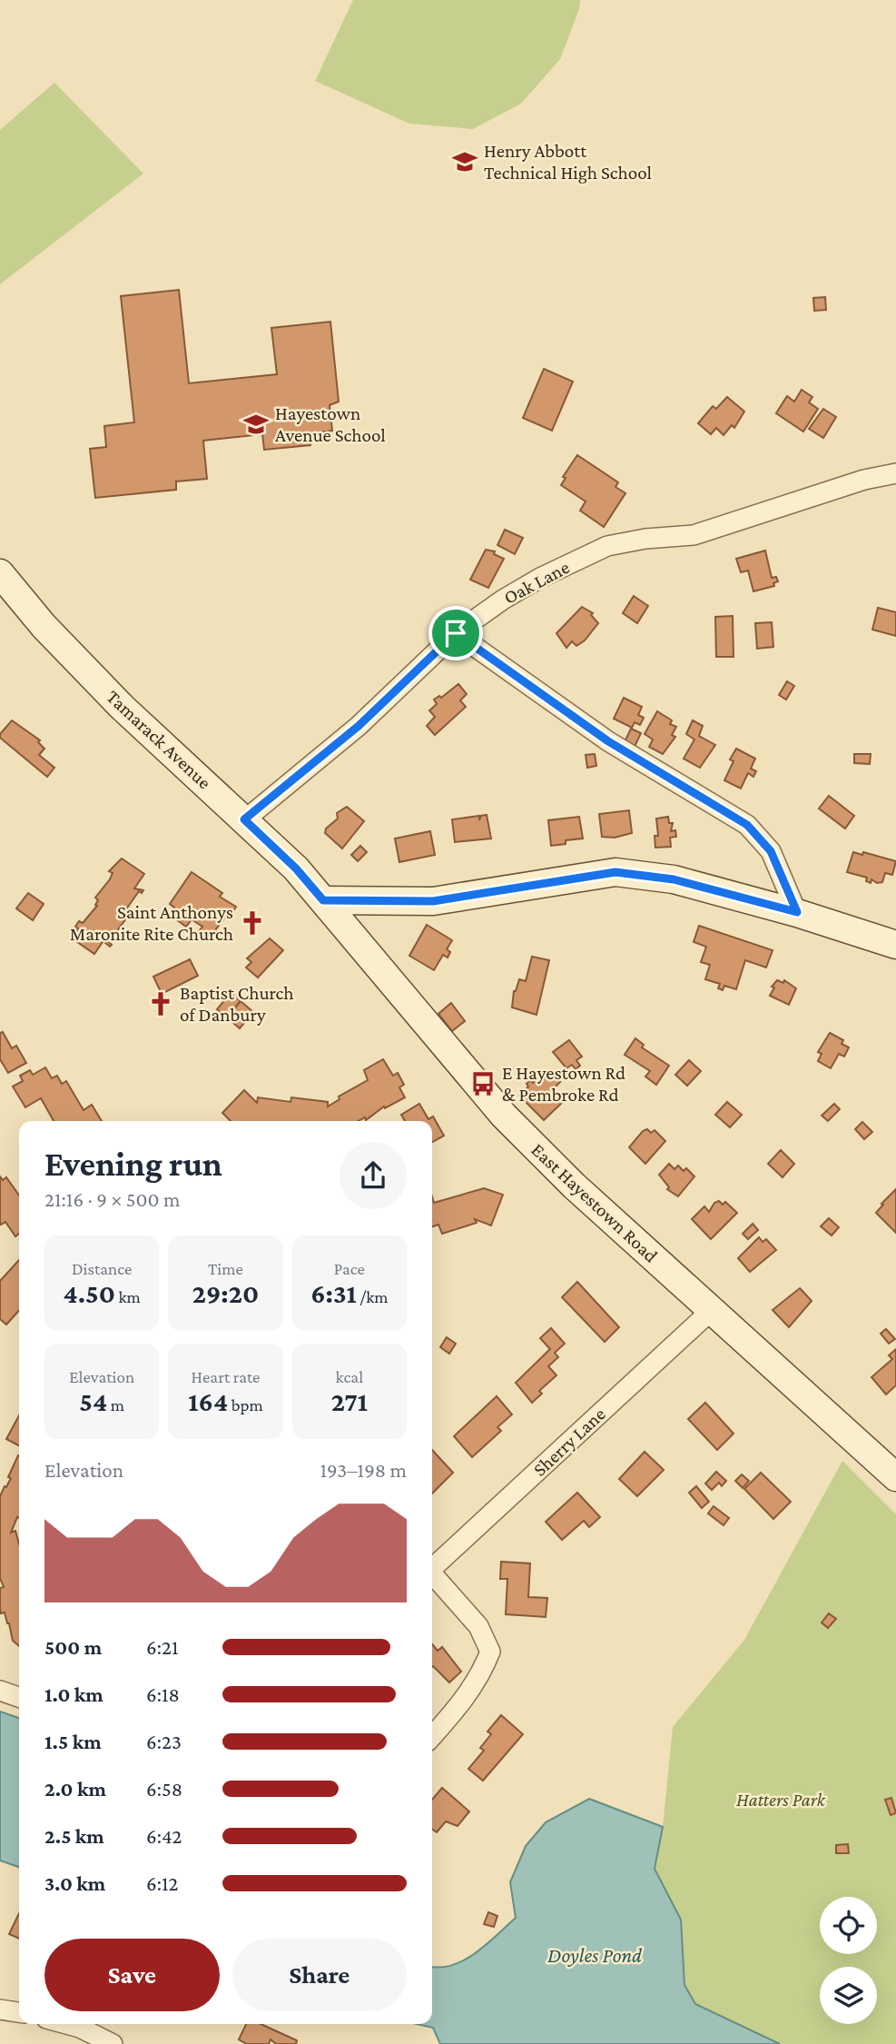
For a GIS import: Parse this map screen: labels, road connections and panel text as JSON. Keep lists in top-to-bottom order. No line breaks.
{"streets":{"street":["Oak Lane","Tamarack Avenue","East Hayestown Road","Sherry Lane"]},"crossings":[["Oak Lane","Tamarack Avenue"],["Tamarack Avenue","East Hayestown Road"],["East Hayestown Road","Sherry Lane"]],"water":["Doyles Pond"],"parks":["Hatters Park"],"places":{"school or university":["Henry Abbott Technical High School","Hayestown Avenue School"],"church":["Saint Anthonys Maronite Rite Church","Baptist Church of Danbury"],"bus stop":["E Hayestown Rd & Pembroke Rd"]},"page":{"heading":["Evening run","21:16 · 9 × 500 m"],"stats":[["Distance","4.50 km"],["Time","29:20"],["Pace","6:31 /km"],["Elevation","54 m"],["Heart rate","164 bpm"],["kcal","271"]],"chart":["Elevation","193–198 m"],"list":[{"name":"500 m","note":"6:21"},{"name":"1.0 km","note":"6:18"},{"name":"1.5 km","note":"6:23"},{"name":"2.0 km","note":"6:58"},{"name":"2.5 km","note":"6:42"},{"name":"3.0 km","note":"6:12"}],"buttons":["Save","Share"]}}
